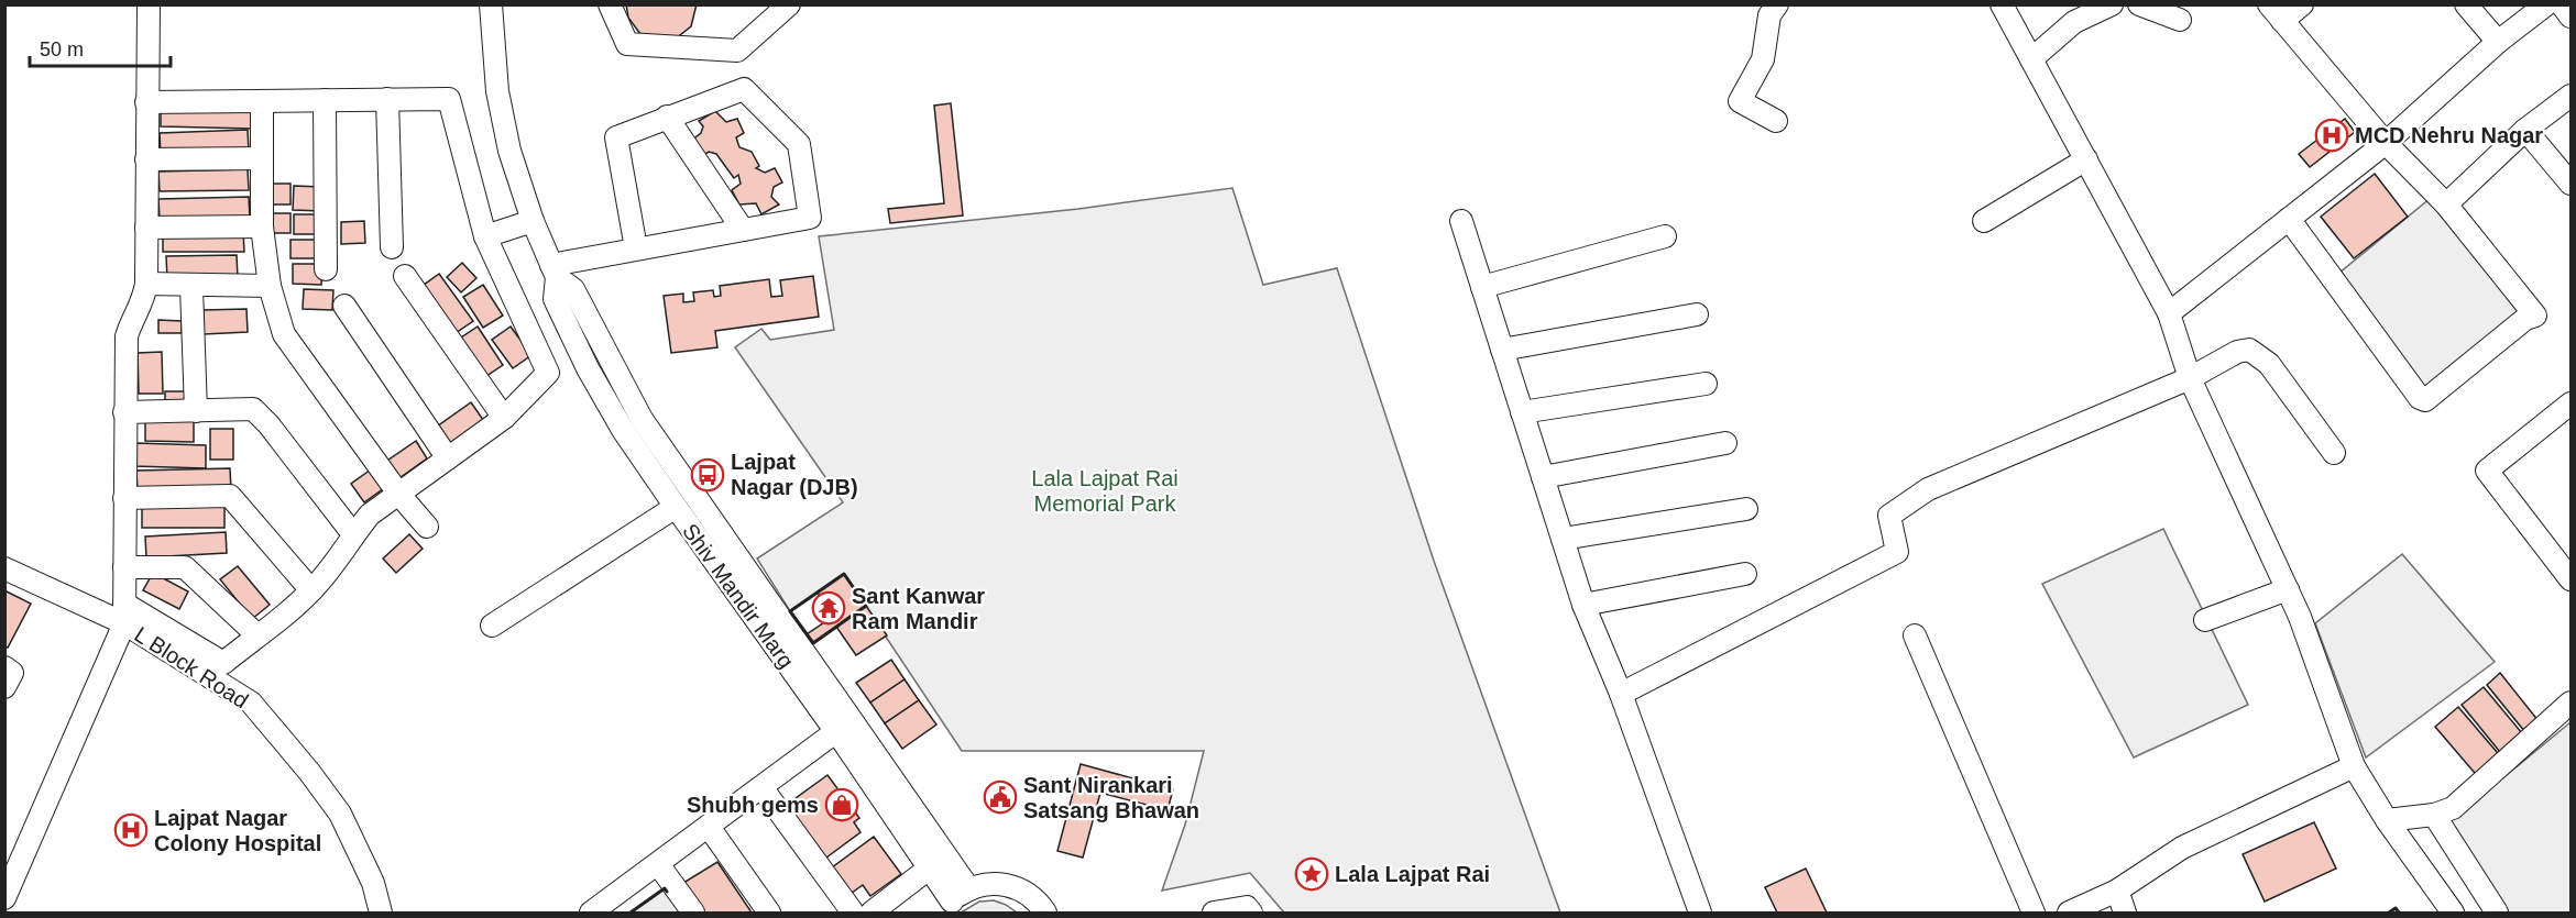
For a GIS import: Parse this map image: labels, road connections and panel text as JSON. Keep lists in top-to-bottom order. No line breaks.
{"streets":{"street":["Shiv Mandir Marg","L Block Road"]},"parks":["Lala Lajpat Rai Memorial Park"],"places":{"hospital":["MCD Nehru Nagar","Lajpat Nagar Colony Hospital"],"bus stop":["Lajpat Nagar (DJB)"],"temple":["Sant Kanwar Ram Mandir"],"public building":["Sant Nirankari Satsang Bhawan"],"shop":["Shubh gems"],"place":["Lala Lajpat Rai"]},"scale_bar":"50 m"}
